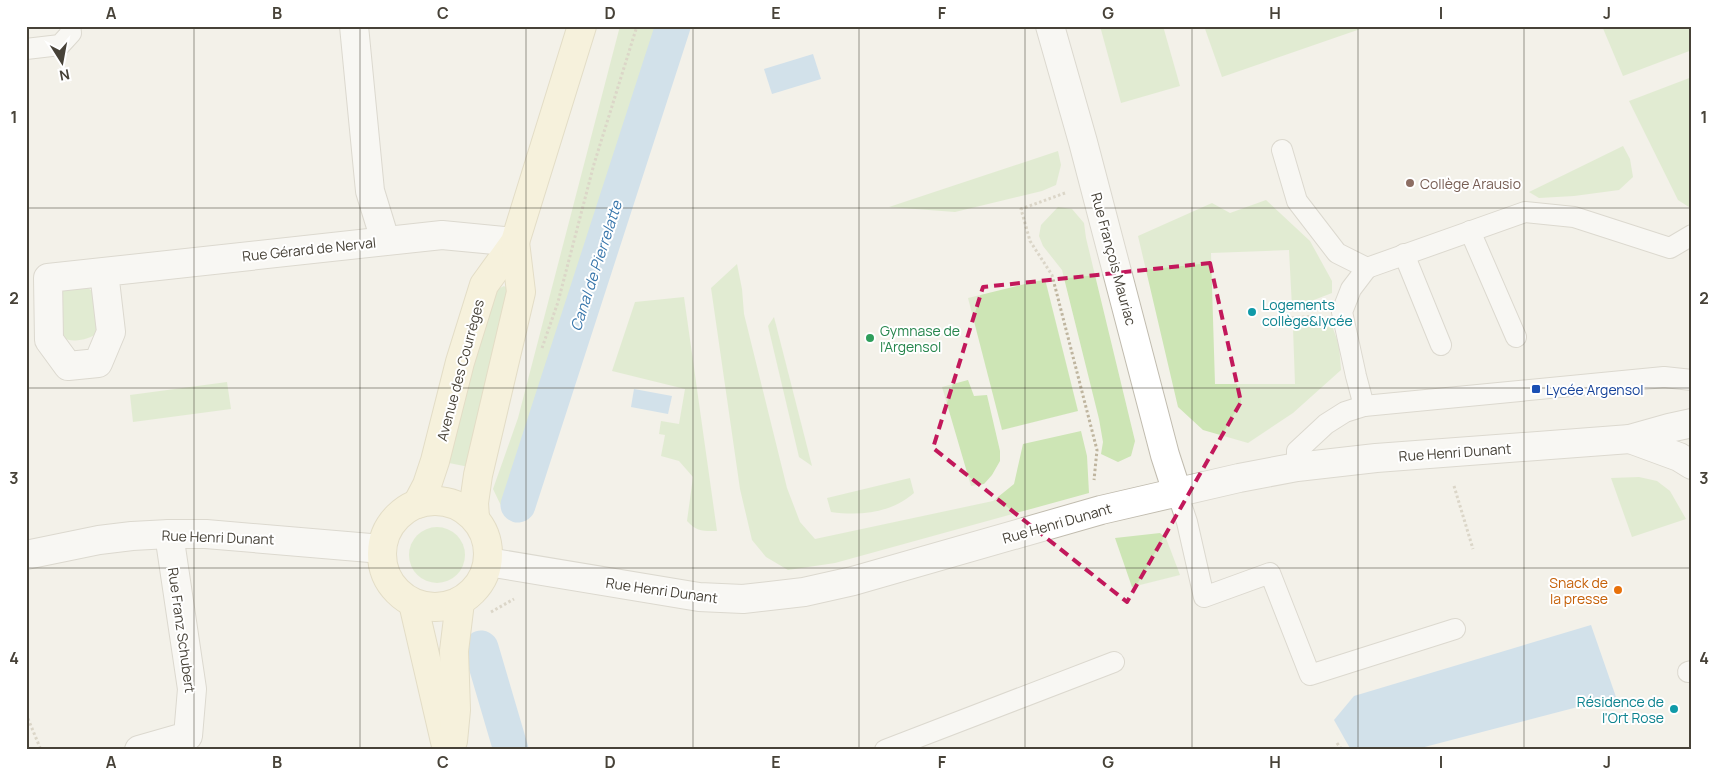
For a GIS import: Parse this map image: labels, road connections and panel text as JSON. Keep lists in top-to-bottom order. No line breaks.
{"streets":{"street":["Rue Gérard de Nerval","Rue François Mauriac","Avenue des Courrèges","Rue Henri Dunant","Rue Franz Schubert"]},"crossings":[["Rue Gérard de Nerval","Avenue des Courrèges"],["Rue François Mauriac","Rue Henri Dunant"],["Avenue des Courrèges","Rue Henri Dunant"],["Rue Henri Dunant","Rue Franz Schubert"]],"water":["Canal de Pierrelatte"],"places":{"other":["Collège Arausio","Logements collège&lycée","Gymnase de l'Argensol","Snack de la presse","Résidence de l'Ort Rose"],"transit":["Lycée Argensol"]},"north":"bottom","grid":{"columns":["A","B","C","D","E","F","G","H","I","J"],"rows":["1","2","3","4"]}}
